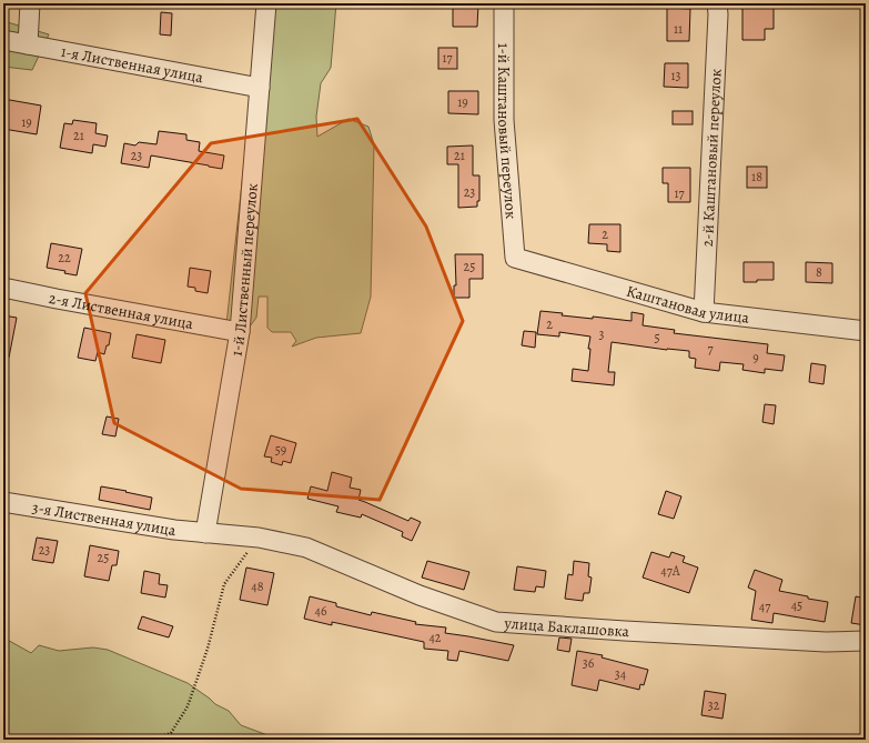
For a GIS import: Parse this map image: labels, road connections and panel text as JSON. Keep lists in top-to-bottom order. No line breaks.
{"streets":{"street":["1-я Лиственная улица","1-й Каштановый переулок","2-й Каштановый переулок","1-й Лиственный переулок","Каштановая улица","2-я Лиственная улица","3-я Лиственная улица","улица Баклашовка"]},"crossings":[["1-я Лиственная улица","1-й Лиственный переулок"],["1-й Каштановый переулок","Каштановая улица"],["2-й Каштановый переулок","Каштановая улица"],["1-й Лиственный переулок","2-я Лиственная улица"],["1-й Лиственный переулок","3-я Лиственная улица"],["3-я Лиственная улица","улица Баклашовка"]],"house_numbers":["11","17","13","19","19","21","23","21","18","23","17","2","22","25","8","2","3","5","7","9","59","23","25","47А","48","45","47","46","42","36","34","32"]}
